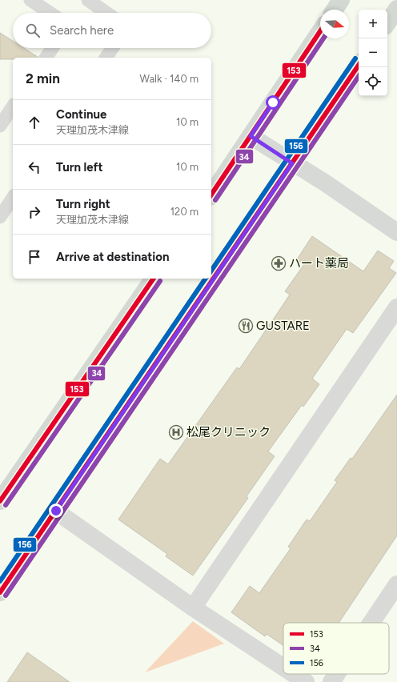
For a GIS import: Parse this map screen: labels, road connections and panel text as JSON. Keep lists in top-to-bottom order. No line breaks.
{"places":{"pharmacy":["ハート薬局"],"restaurant":["GUSTARE"],"hospital":["松尾クリニック"]},"lines":["transit line 153","transit line 34","transit line 156"],"legend":["153","34","156"],"north":"right","page":{"map_buttons":["+","−"],"search":"Search here","heading":["2 min","Walk · 140 m"],"list":[["Continue","天理加茂木津線","10 m"],["Turn left","10 m"],["Turn right","天理加茂木津線","120 m"],"Arrive at destination"]}}
